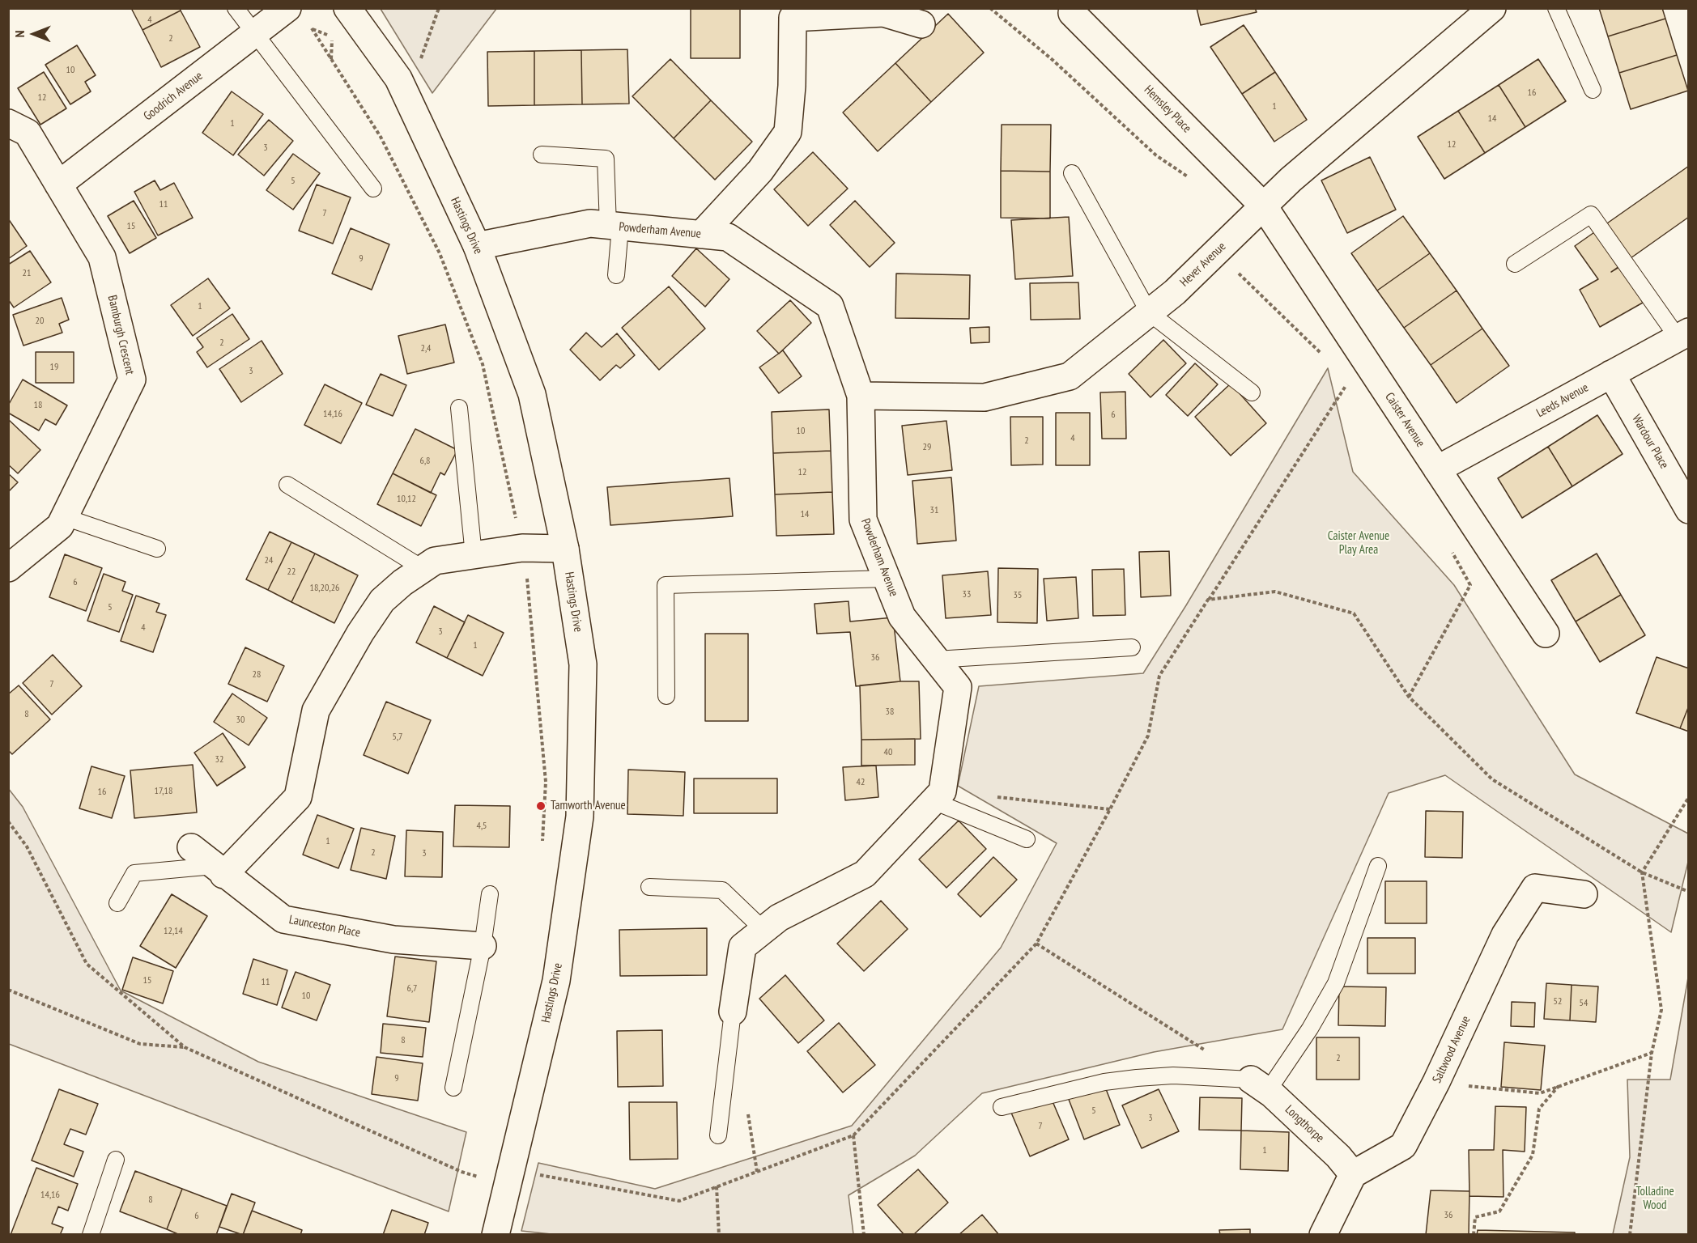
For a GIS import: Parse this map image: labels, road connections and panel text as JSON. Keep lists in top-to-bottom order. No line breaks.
{"streets":{"street":["Goodrich Avenue","Hemsley Place","Hastings Drive","Powderham Avenue","Hever Avenue","Bamburgh Crescent","Leeds Avenue","Caister Avenue","Wardour Place","Launceston Place","Saltwood Avenue","Longthorpe"]},"crossings":[["Goodrich Avenue","Bamburgh Crescent"],["Hemsley Place","Hever Avenue"],["Hemsley Place","Caister Avenue"],["Hastings Drive","Powderham Avenue"],["Powderham Avenue","Hever Avenue"],["Hever Avenue","Caister Avenue"],["Leeds Avenue","Caister Avenue"],["Leeds Avenue","Wardour Place"],["Saltwood Avenue","Longthorpe"]],"parks":["Caister Avenue Play Area","Tolladine Wood"],"places":["Tamworth Avenue"],"house_numbers":["4","2","10","16","12","1","14","1","12","3","5","11","7","15","9","21","1","20","2","2,4","19","3","18","14,16","6","10","4","2","29","6,8","12","10,12","31","14","24","22","6","18,20,26","33","35","5","4","3","1","36","28","7","38","8","30","5,7","40","32","42","17,18","16","4,5","1","2","3","12,14","15","11","6,7","10","52","54","8","2","9","5","3","7","1","14,16","8","36","6"],"north":"left"}
